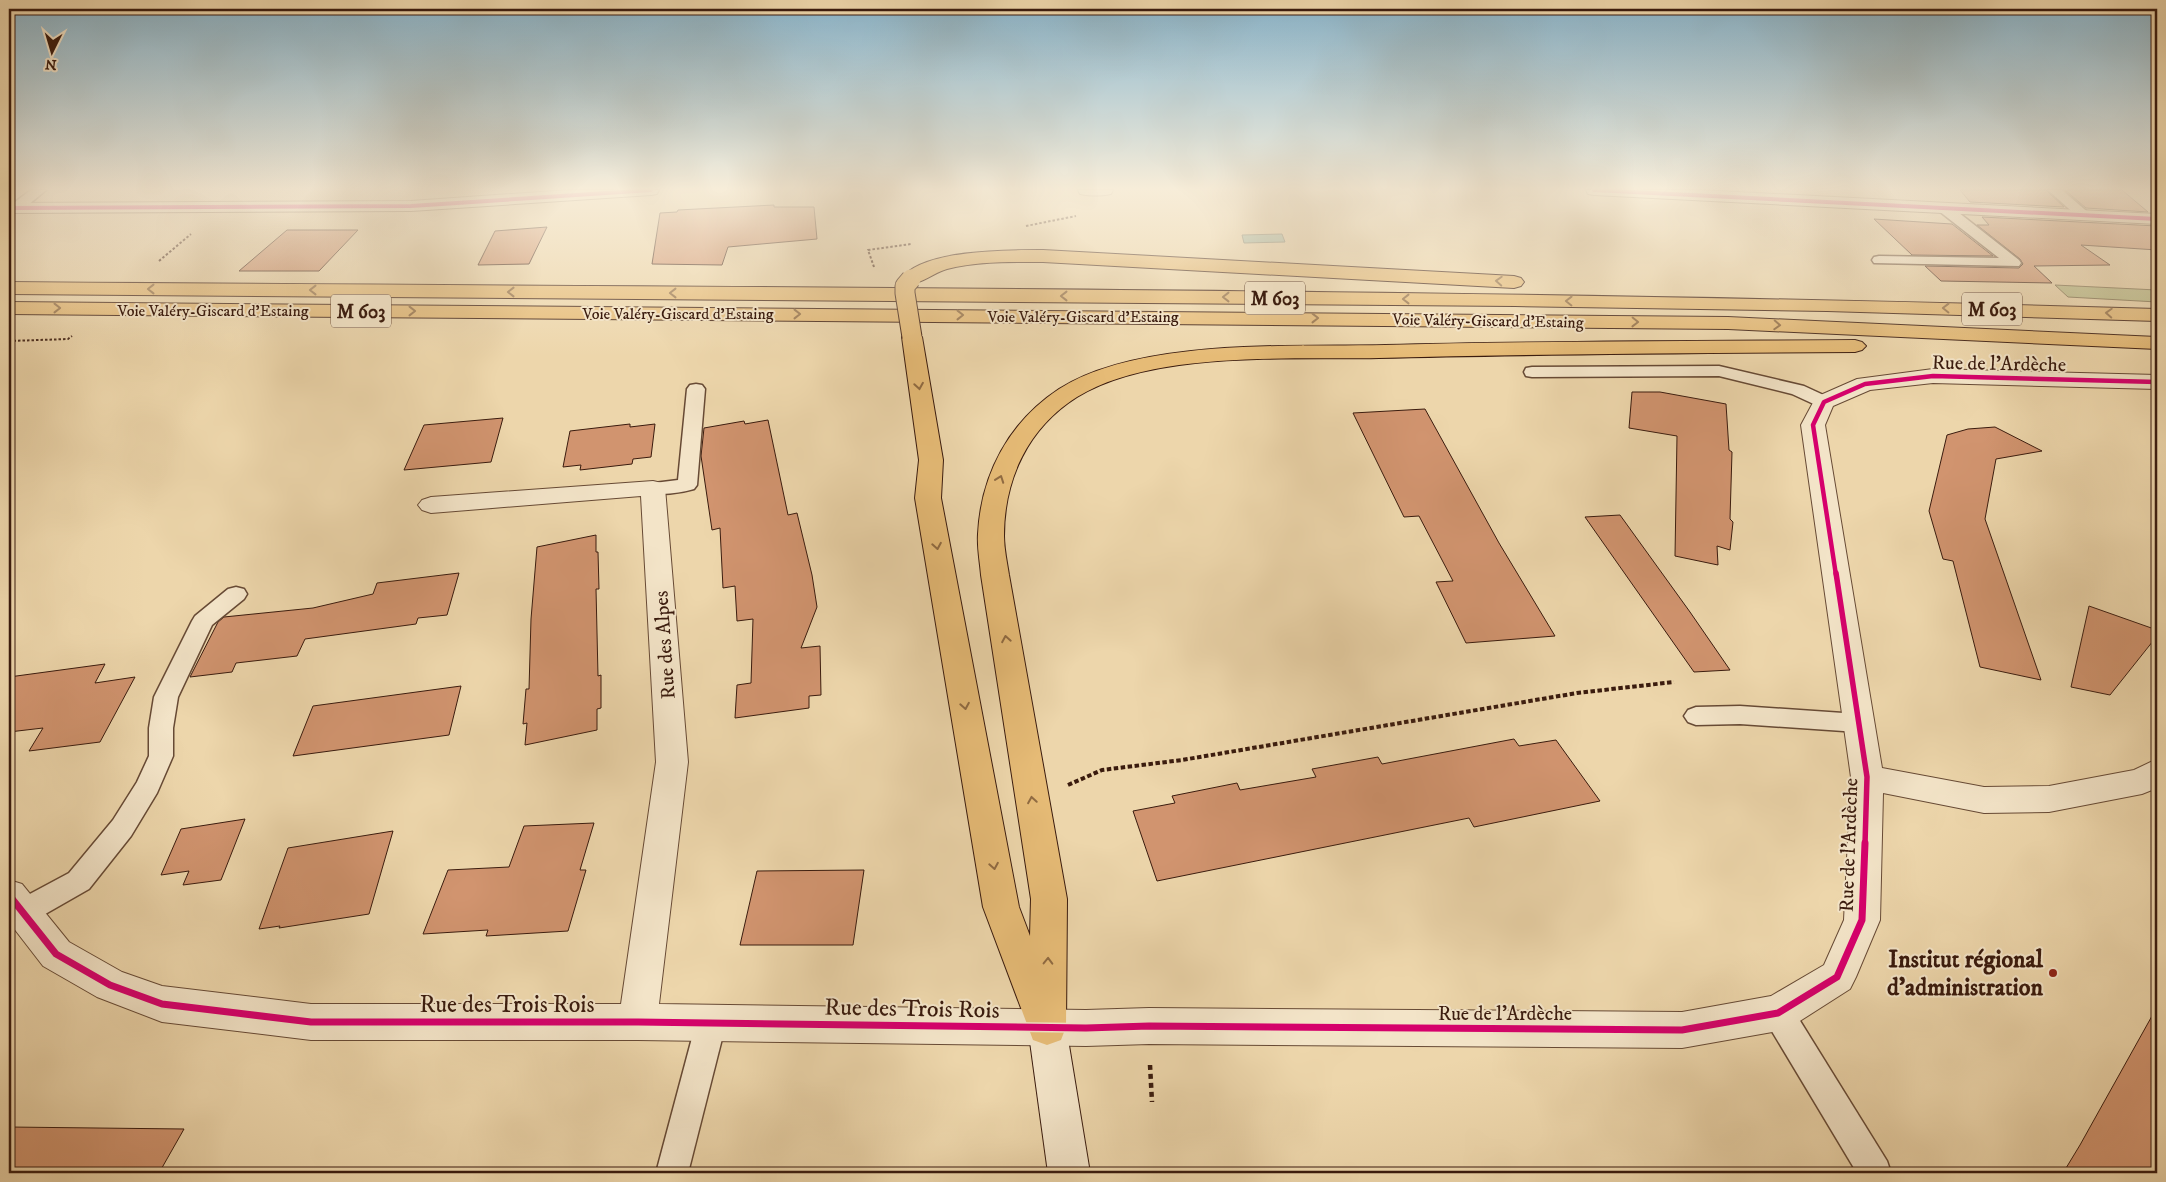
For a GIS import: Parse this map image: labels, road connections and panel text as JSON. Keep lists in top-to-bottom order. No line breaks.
{"streets":{"highway":["M 603","Voie Valéry-Giscard d'Estaing"],"street":["Rue de l'Ardèche","Rue des Alpes","Rue des Trois Rois"]},"crossings":[["Rue de l'Ardèche","Rue des Trois Rois"],["Rue des Alpes","Rue des Trois Rois"]],"places":["Institut régional d'administration"],"north":"bottom"}
